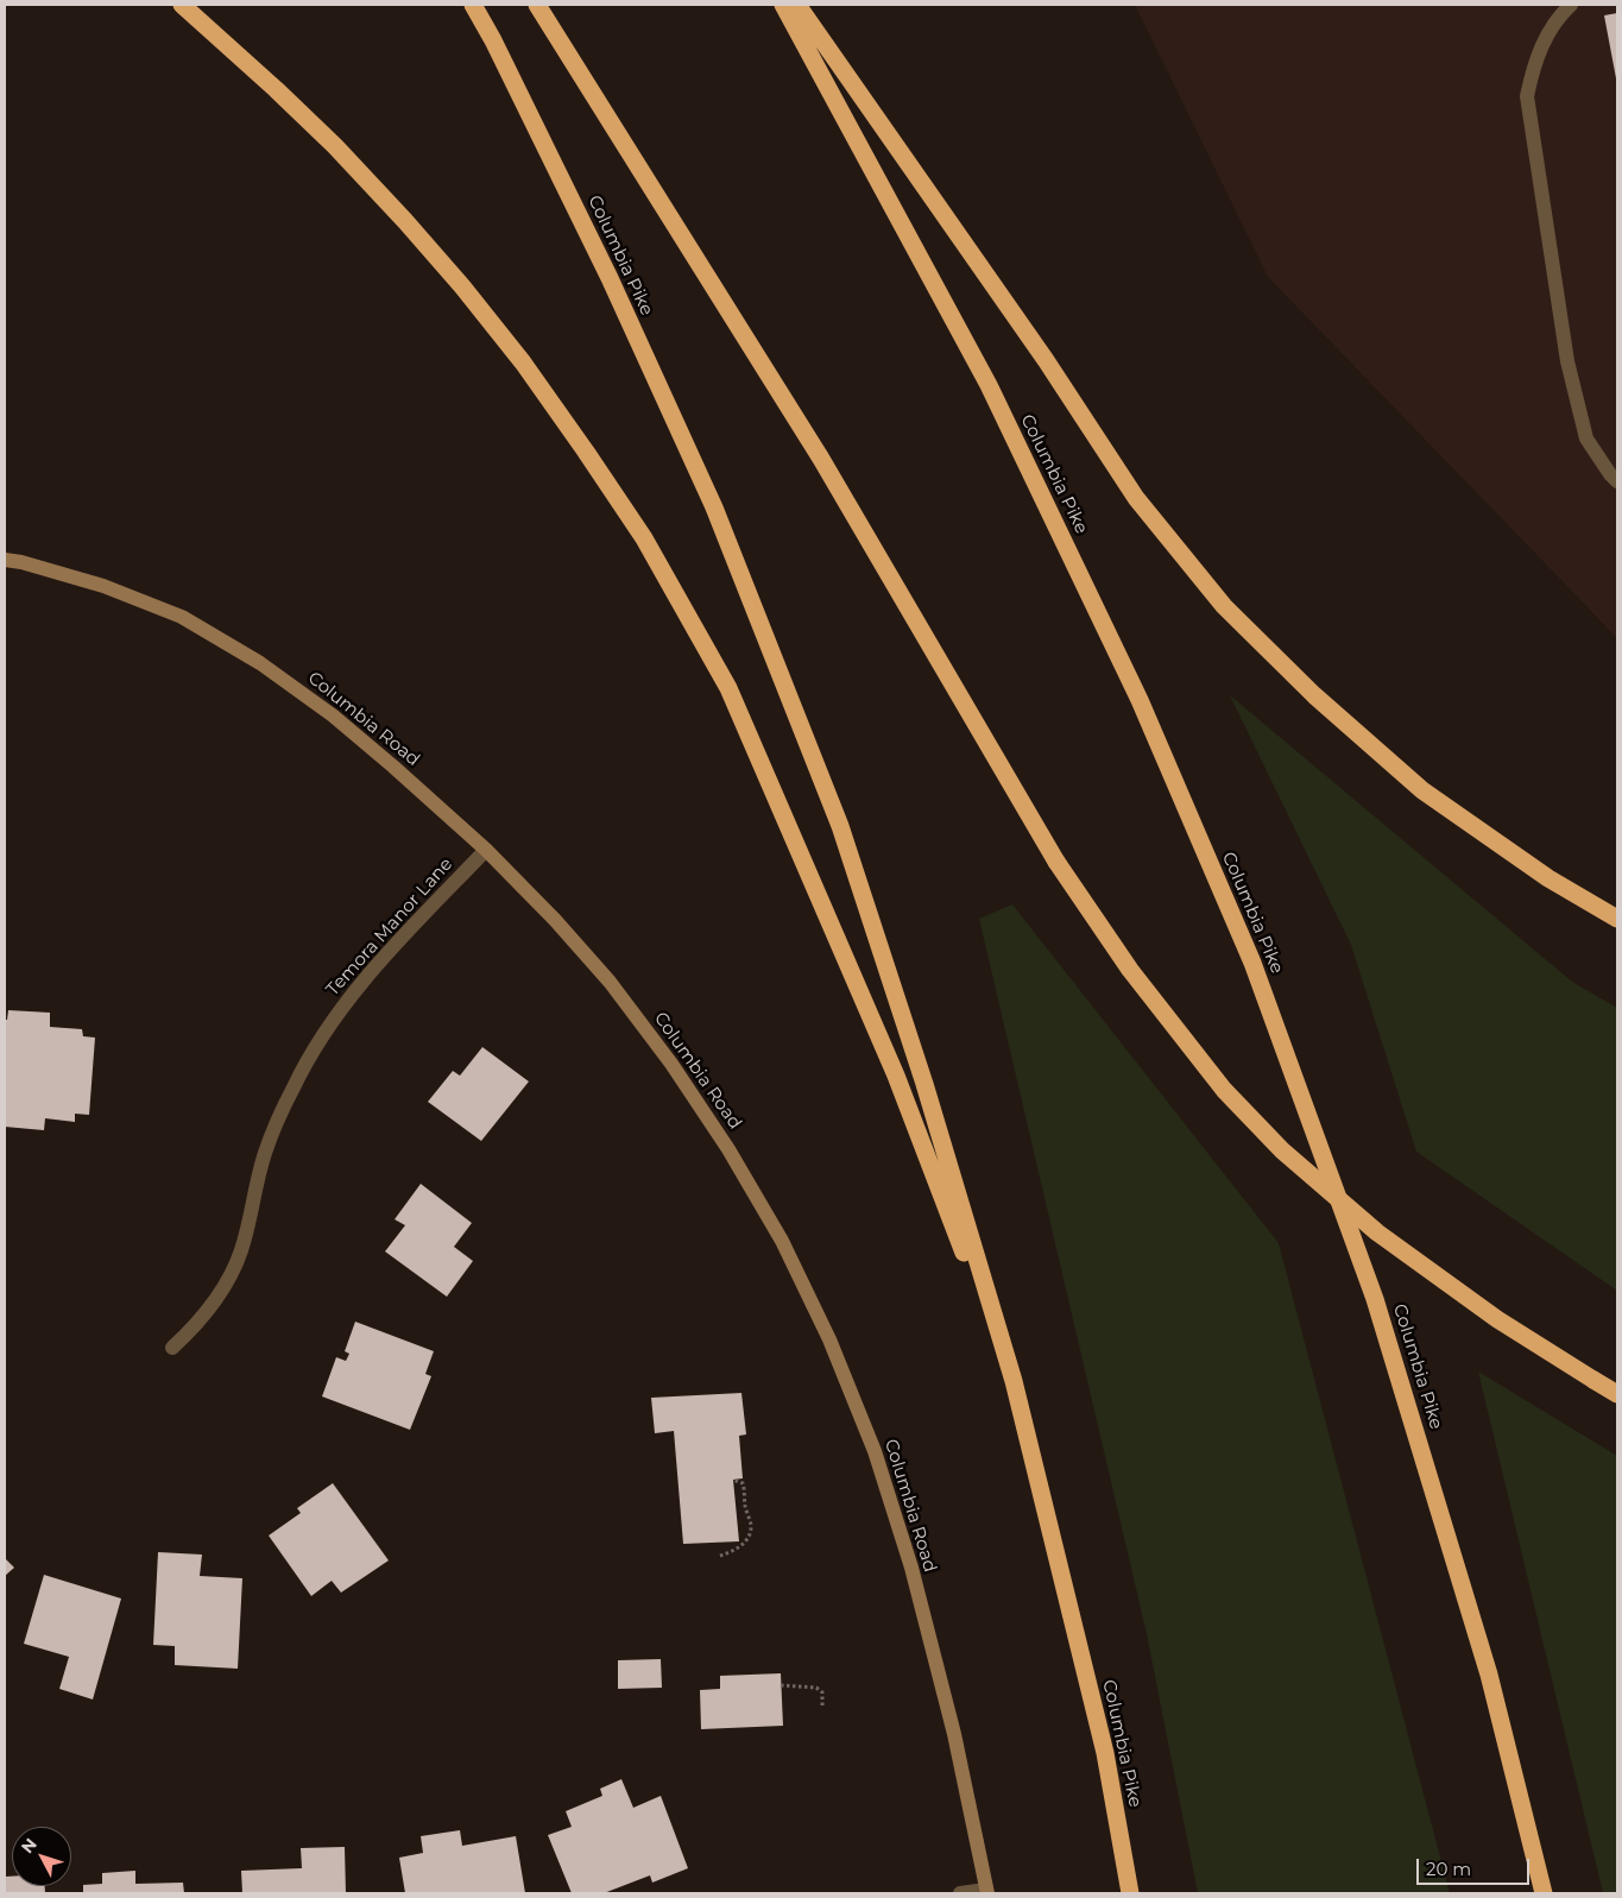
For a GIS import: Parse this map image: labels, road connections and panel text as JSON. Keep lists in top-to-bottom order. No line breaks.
{"streets":{"highway":["Columbia Pike"],"street":["Columbia Road","Temora Manor Lane"]},"crossings":[["Columbia Road","Temora Manor Lane"]],"scale_bar":"20 m","north":"top left"}
